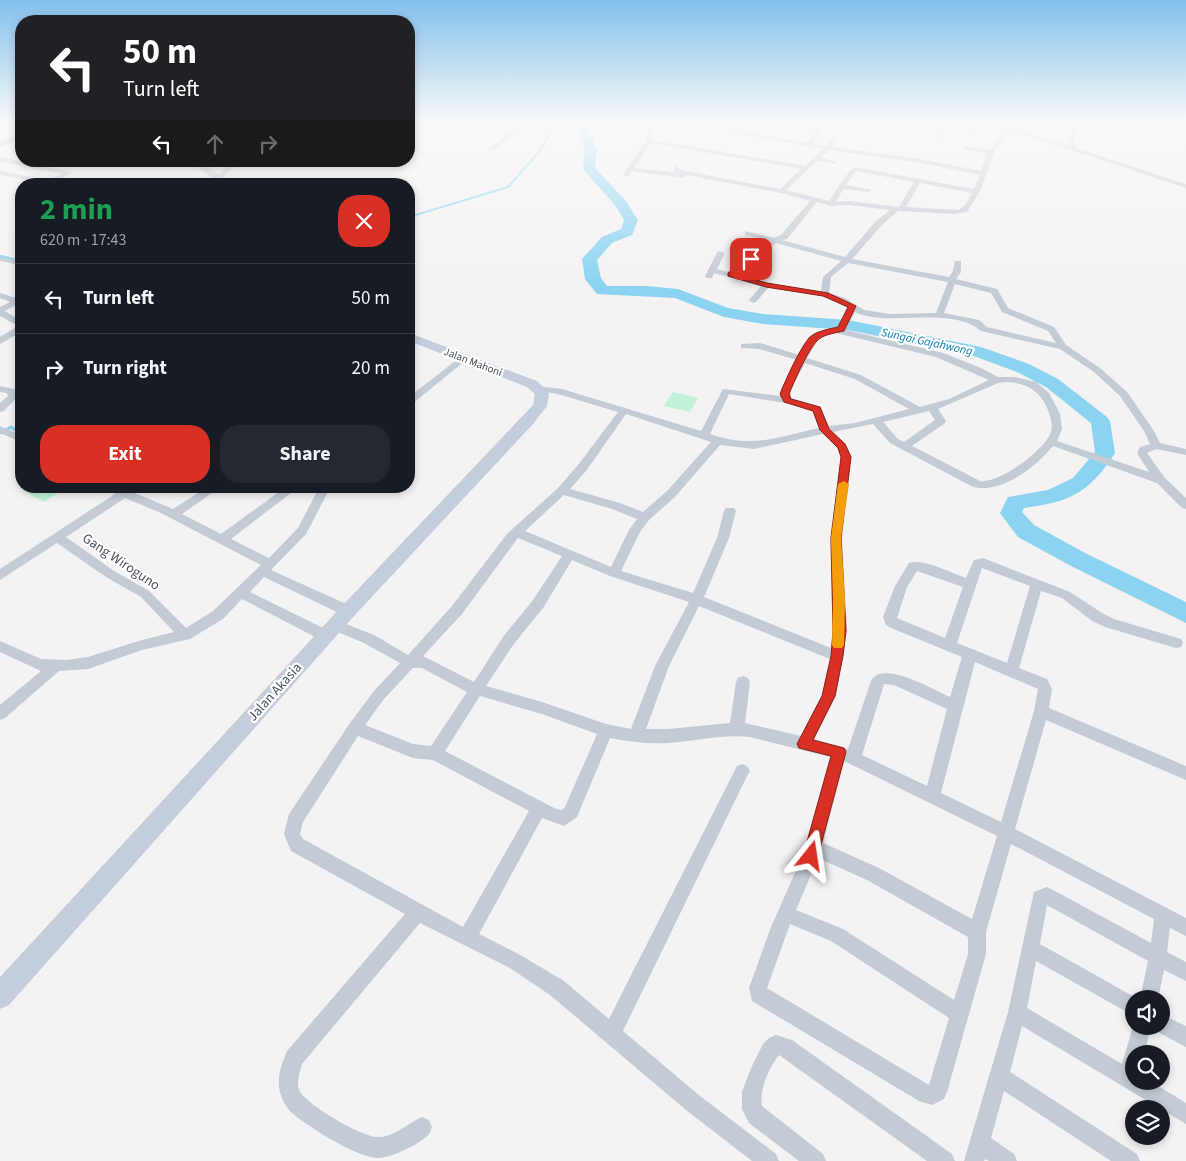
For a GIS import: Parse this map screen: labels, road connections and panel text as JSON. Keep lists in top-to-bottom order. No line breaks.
{"streets":{"street":["Jalan Mahoni","Gang Wiroguno","Jalan Akasia"]},"crossings":[["Jalan Mahoni","Jalan Akasia"]],"water":["Sungai Gajahwong"],"page":{"turn":["50 m","Turn left"],"heading":["2 min","620 m · 17:43"],"list":[{"name":"Turn left","value":"50 m"},{"name":"Turn right","value":"20 m"}],"buttons":["Exit","Share"]}}
